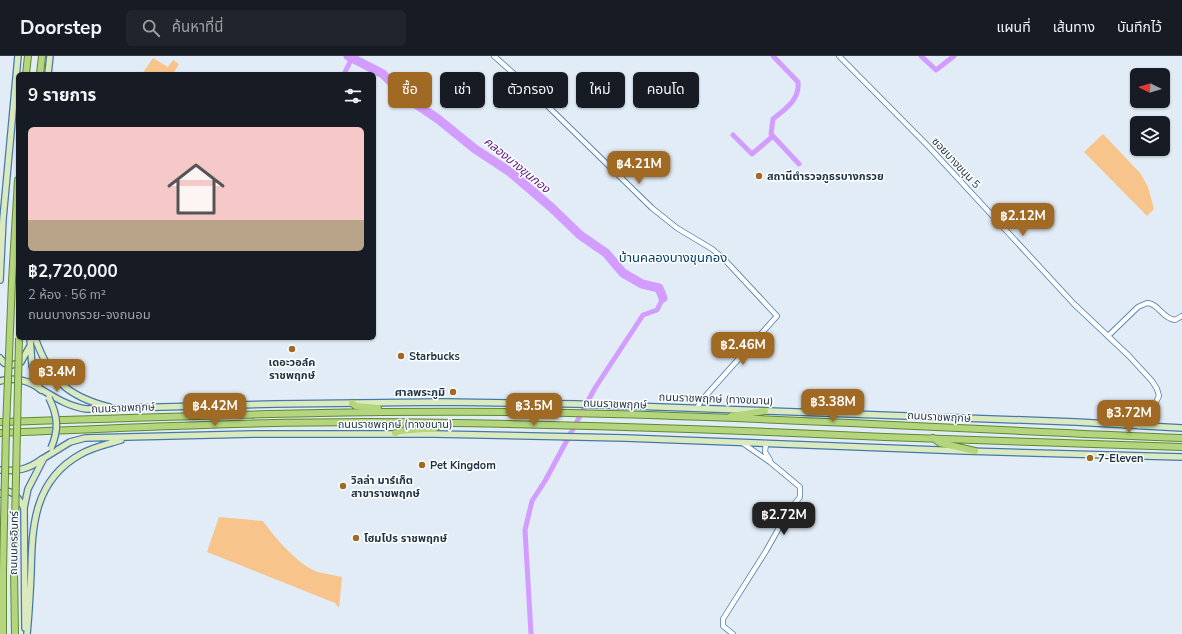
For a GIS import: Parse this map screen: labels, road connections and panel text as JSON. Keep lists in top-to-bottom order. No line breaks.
{"streets":{"main road":["ถนนราชพฤกษ์ (ทางขนาน)","ถนนราชพฤกษ์","ถนนนครอินทร์"],"street":["ซอยบางขนุน 5"]},"crossings":[["ซอยบางขนุน 5","ถนนราชพฤกษ์ (ทางขนาน)"],["ถนนราชพฤกษ์ (ทางขนาน)","ถนนนครอินทร์"]],"districts":["บ้านคลองบางขุนกอง"],"water":["คลองบางขุนกอง"],"places":["สถานีตำรวจภูธรบางกรวย","เดอะวอล์ค ราชพฤกษ์","Starbucks","ศาลพระภูมิ","7-Eleven","Pet Kingdom","วิลล่า มาร์เก็ต สาขาราชพฤกษ์","โฮมโปร ราชพฤกษ์"],"north":"left","page":{"header":"Doorstep","search":"ค้นหาที่นี่","nav":["แผนที่","เส้นทาง","บันทึกไว้"],"chip":["ซื้อ","เช่า","ตัวกรอง","ใหม่","คอนโด"],"heading":"9 รายการ","list":[{"name":"฿2,720,000","note":"2 ห้อง · 56 m² · ถนนบางกรวย-จงถนอม"}],"price":["฿4.21M","฿2.12M","฿2.46M","฿3.4M","฿3.38M","฿4.42M","฿3.5M","฿3.72M","฿2.72M"]}}
